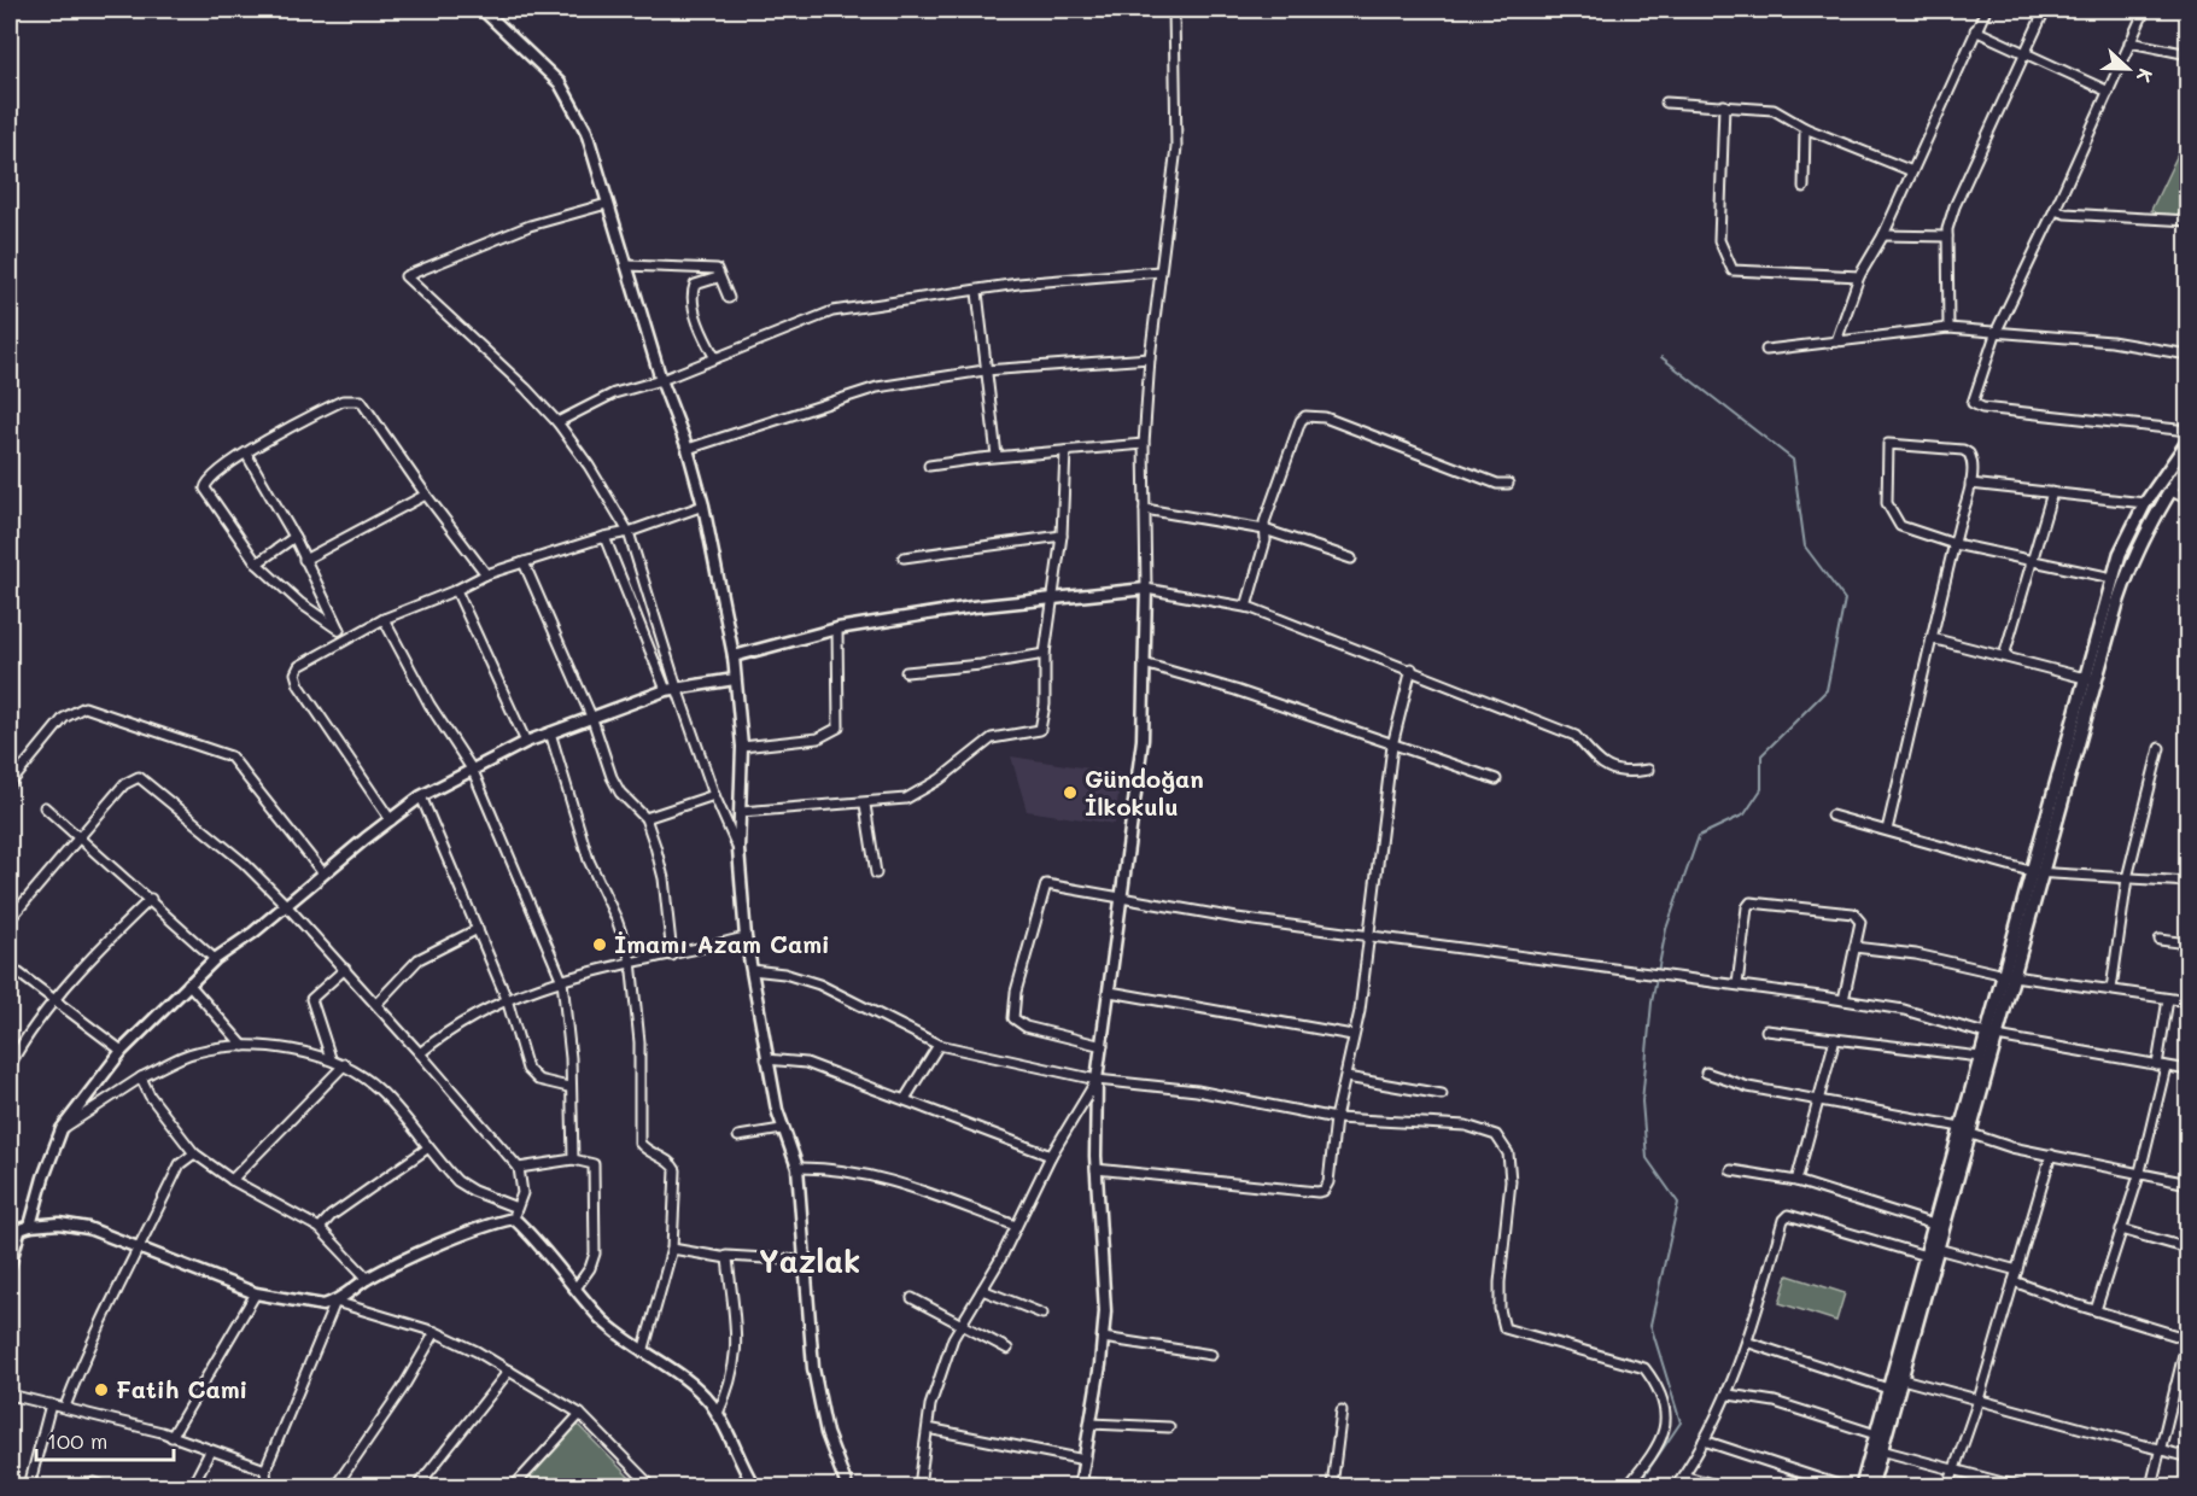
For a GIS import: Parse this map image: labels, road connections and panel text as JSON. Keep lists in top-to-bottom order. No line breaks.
{"districts":["Yazlak"],"places":["Gündoğan İlkokulu","İmamı Azam Cami","Fatih Cami"],"scale_bar":"100 m","north":"right"}
